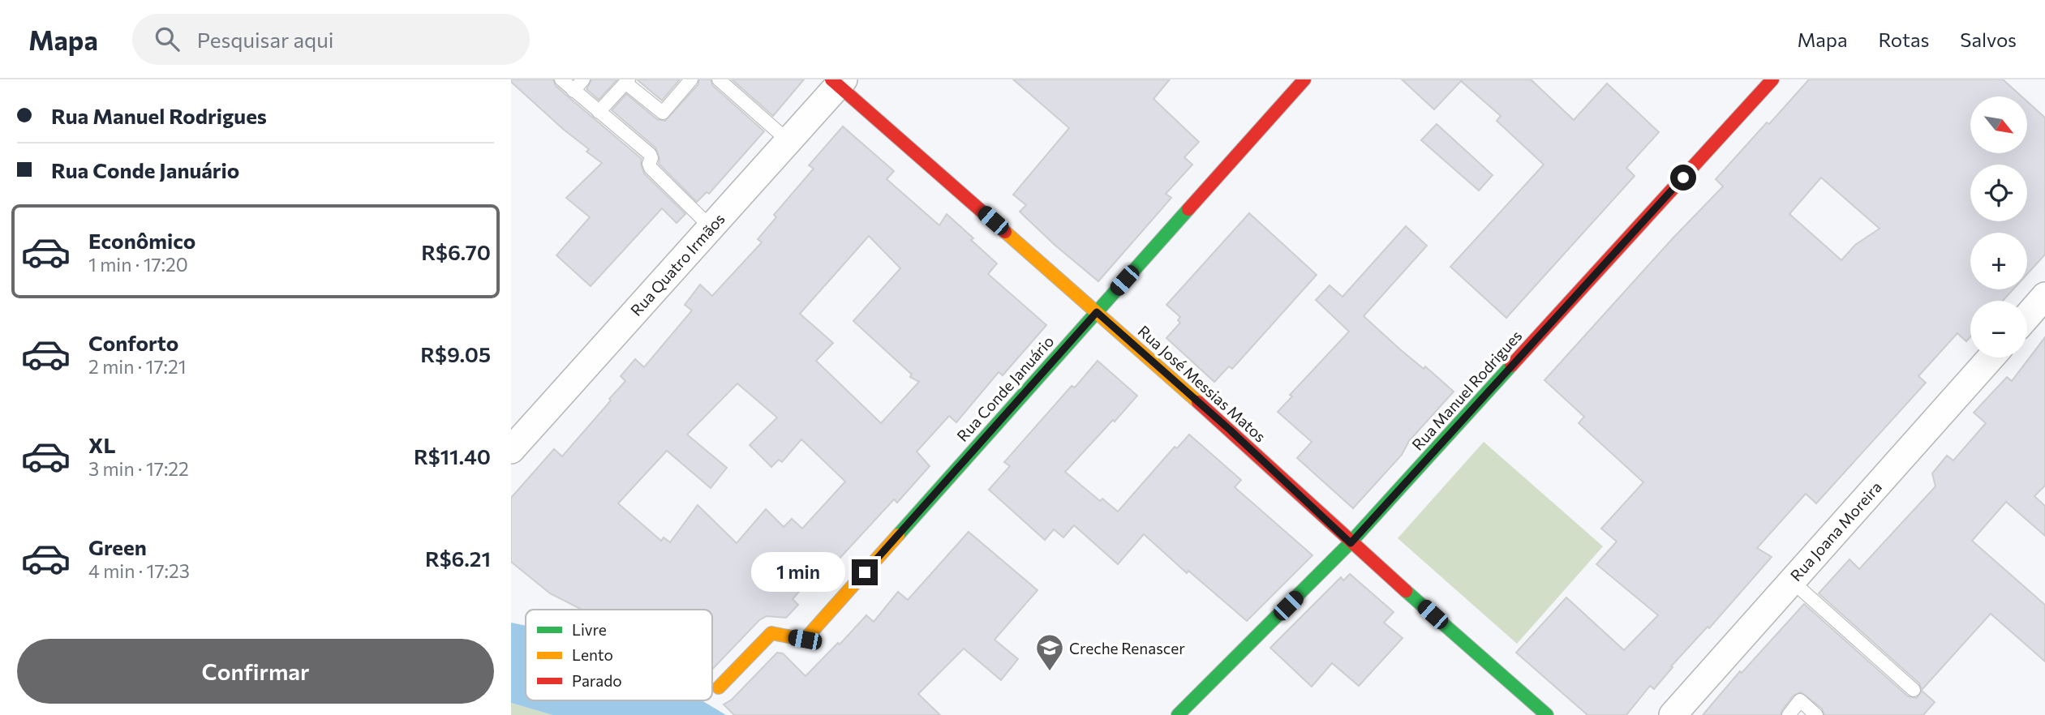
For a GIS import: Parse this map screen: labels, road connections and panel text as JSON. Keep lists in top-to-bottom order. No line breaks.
{"streets":{"street":["Rua Quatro Irmãos","Rua José Messias Matos","Rua Conde Januário","Rua Manuel Rodrigues","Rua Joana Moreira"]},"crossings":[["Rua Quatro Irmãos","Rua José Messias Matos"],["Rua José Messias Matos","Rua Conde Januário"],["Rua José Messias Matos","Rua Manuel Rodrigues"]],"places":{"school or university":["Creche Renascer"]},"legend":["Livre","Lento","Parado"],"north":"bottom right","page":{"header":"Mapa","search":"Pesquisar aqui","nav":["Mapa","Rotas","Salvos"],"banner":["Rua Manuel Rodrigues","Rua Conde Januário"],"map_buttons":["+","−"],"list":[{"name":"Econômico","note":"1 min · 17:20","value":"R$6.70"},{"name":"Conforto","note":"2 min · 17:21","value":"R$9.05"},{"name":"XL","note":"3 min · 17:22","value":"R$11.40"},{"name":"Green","note":"4 min · 17:23","value":"R$6.21"}],"bubble":"1 min","buttons":"Confirmar"}}
